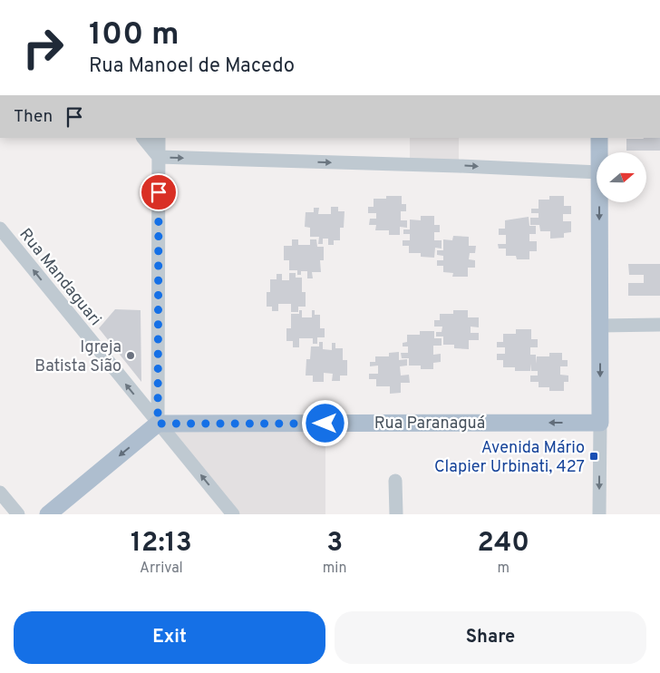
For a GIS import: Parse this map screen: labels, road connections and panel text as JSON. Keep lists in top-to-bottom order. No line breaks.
{"streets":{"main road":["Rua Paranaguá"],"street":["Rua Mandaguari"]},"crossings":[["Rua Mandaguari","Rua Paranaguá"]],"one_way":["Rua Mandaguari","Rua Paranaguá"],"places":{"other":["Igreja Batista Sião"],"transit":["Avenida Mário Clapier Urbinati, 427"]},"north":"right","page":{"turn":["100 m","Rua Manoel de Macedo"],"then":"Then","eta":["12:13","Arrival","3","min","240","m"],"buttons":["Exit","Share"]}}
